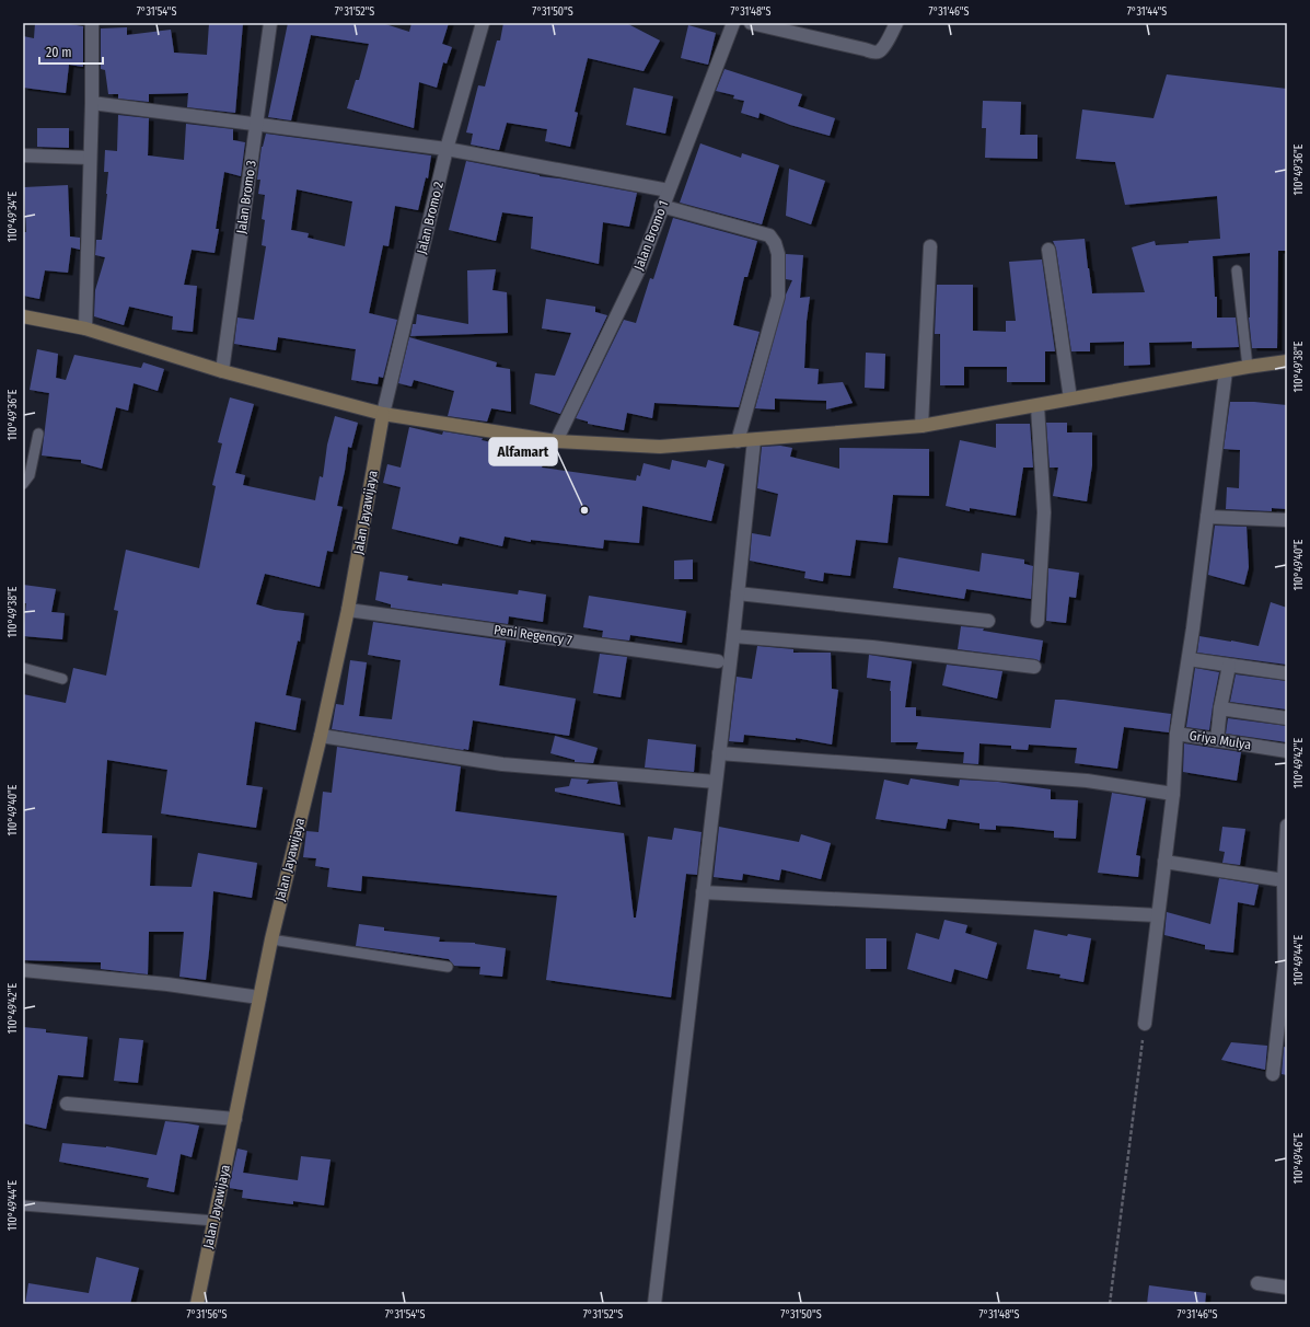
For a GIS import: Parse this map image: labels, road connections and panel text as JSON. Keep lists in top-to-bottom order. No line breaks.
{"streets":{"main road":["Jalan Jayawijaya"],"street":["Jalan Bromo 3","Jalan Bromo 2","Jalan Bromo 1","Peni Regency 7","Griya Mulya"]},"crossings":[["Jalan Bromo 2","Jalan Jayawijaya"],["Jalan Jayawijaya","Peni Regency 7"]],"places":["Alfamart"],"scale_bar":"20 m","coordinates":["7°31'54\"S","7°31'52\"S","7°31'50\"S","7°31'48\"S","7°31'46\"S","7°31'44\"S","110°49'36\"E","110°49'34\"E","110°49'38\"E","110°49'40\"E","110°49'42\"E","110°49'44\"E","110°49'46\"E","7°31'56\"S"]}
